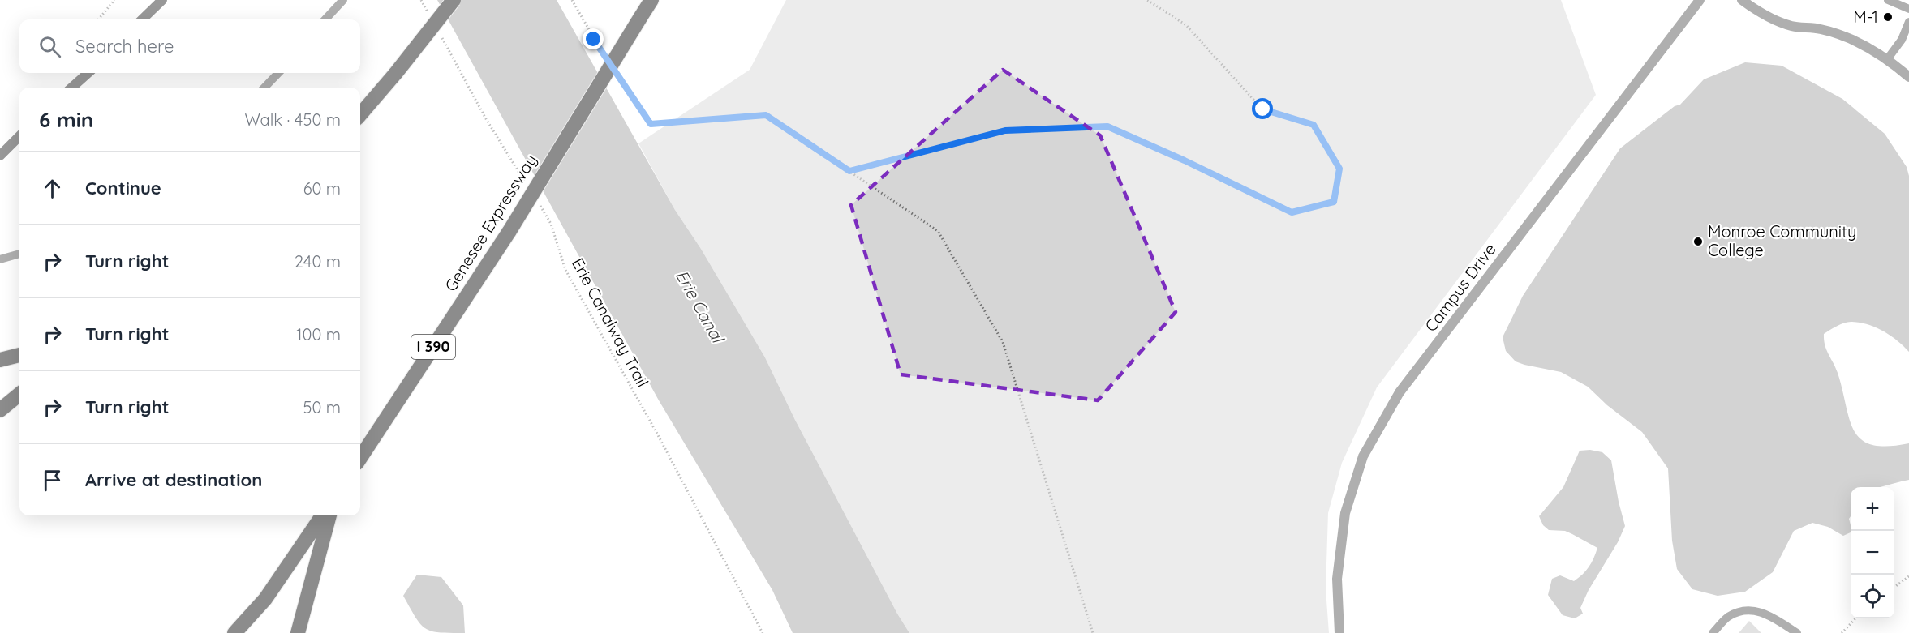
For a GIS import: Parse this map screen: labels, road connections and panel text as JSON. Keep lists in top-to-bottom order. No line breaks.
{"streets":{"highway":["Genesee Expressway","I 390"],"street":["Campus Drive"],"path":["Erie Canalway Trail"]},"water":["Erie Canal"],"places":["M-1","Monroe Community College"],"page":{"search":"Search here","heading":["6 min","Walk · 450 m"],"list":[["Continue","60 m"],["Turn right","240 m"],["Turn right","100 m"],["Turn right","50 m"],"Arrive at destination"],"map_buttons":["+","−"]}}
